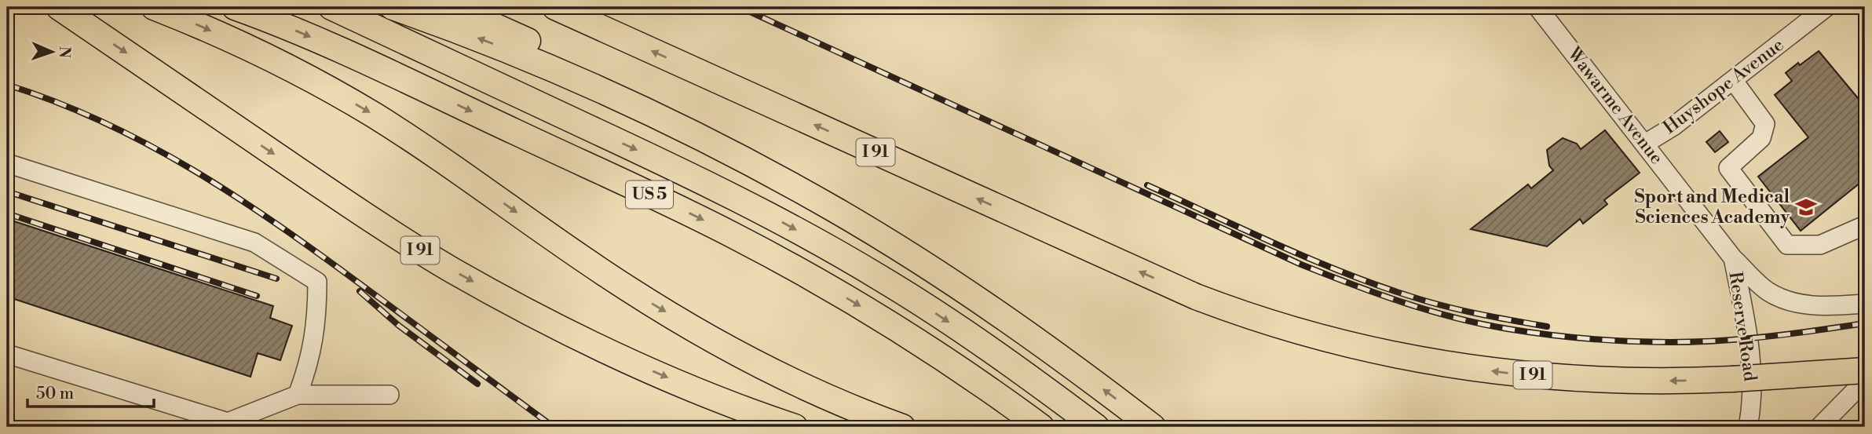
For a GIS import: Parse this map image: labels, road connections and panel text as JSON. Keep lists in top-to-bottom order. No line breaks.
{"streets":{"highway":["I 91","US 5"],"street":["Huyshope Avenue","Wawarme Avenue","Reserve Road"]},"crossings":[["Huyshope Avenue","Wawarme Avenue"],["Wawarme Avenue","Reserve Road"]],"places":{"school or university":["Sport and Medical Sciences Academy"]},"scale_bar":"50 m","north":"right"}
